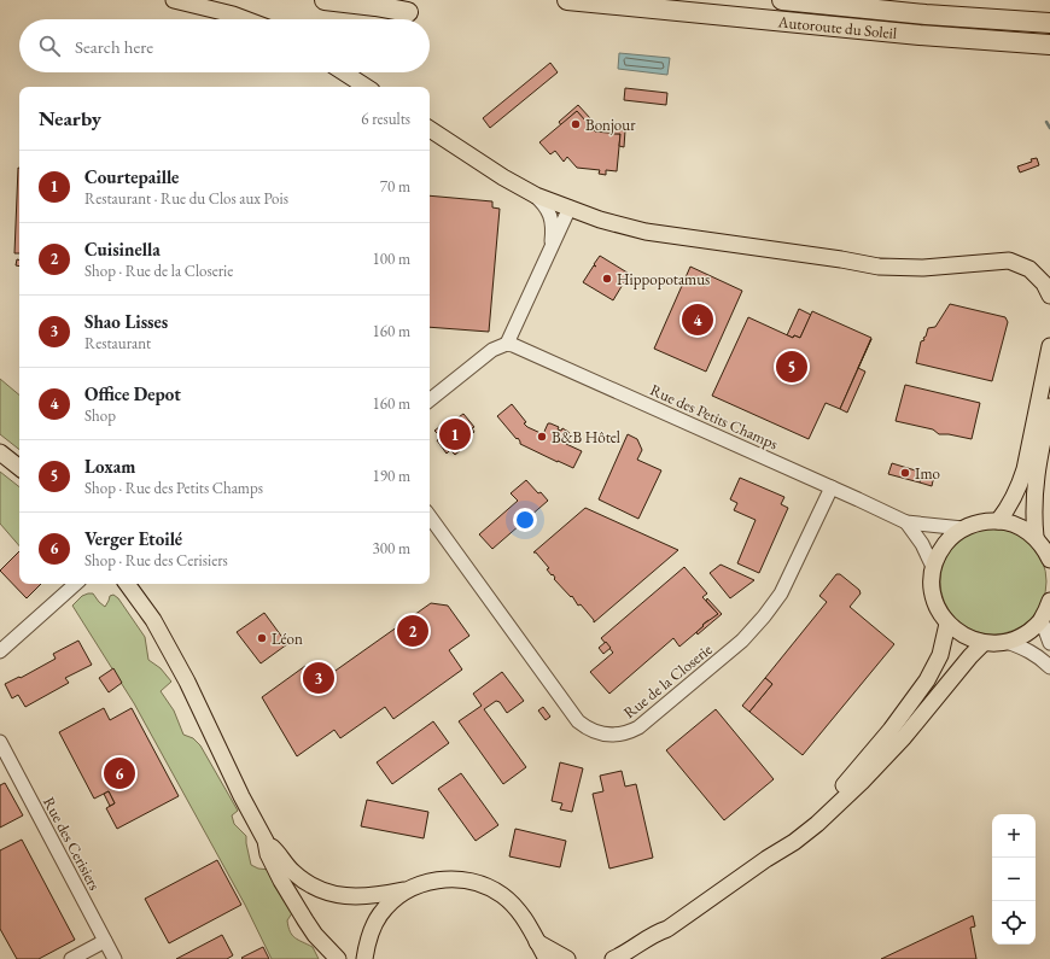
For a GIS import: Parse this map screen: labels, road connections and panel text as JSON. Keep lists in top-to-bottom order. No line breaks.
{"streets":{"highway":["Autoroute du Soleil"],"street":["Rue des Petits Champs","Rue de la Closerie","Rue des Cerisiers"]},"crossings":[["Rue des Petits Champs","Rue de la Closerie"]],"places":["Bonjour","Hippopotamus","B&B Hôtel","Imo","Léon"],"page":{"search":"Search here","heading":["Nearby","6 results"],"list":[{"mark":"1","name":"Courtepaille","note":"Restaurant · Rue du Clos aux Pois","value":"70 m"},{"mark":"2","name":"Cuisinella","note":"Shop · Rue de la Closerie","value":"100 m"},{"mark":"3","name":"Shao Lisses","note":"Restaurant","value":"160 m"},{"mark":"4","name":"Office Depot","note":"Shop","value":"160 m"},{"mark":"5","name":"Loxam","note":"Shop · Rue des Petits Champs","value":"190 m"},{"mark":"6","name":"Verger Etoilé","note":"Shop · Rue des Cerisiers","value":"300 m"}],"pins":["4","5","1","2","3","6"],"map_buttons":["+","−"]}}
